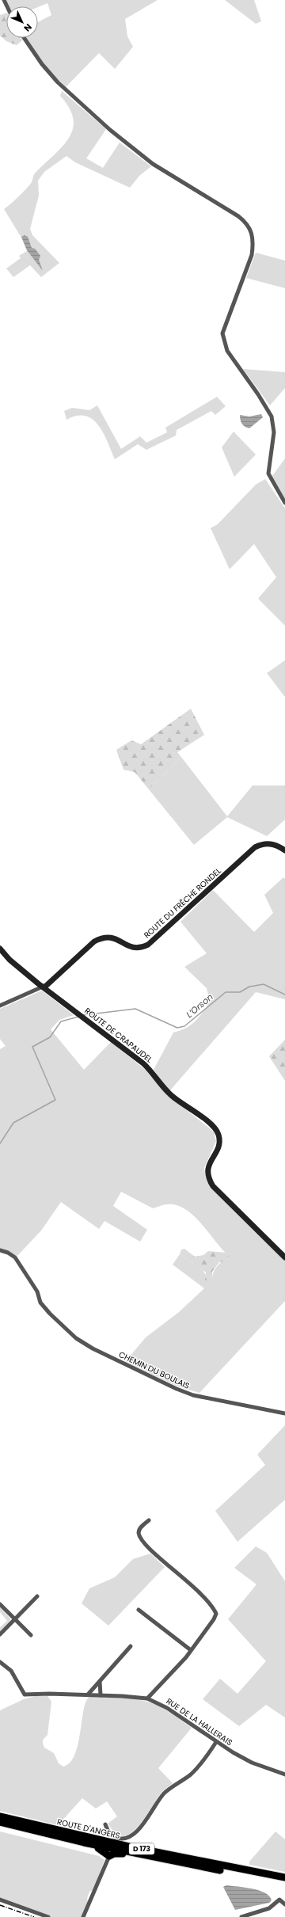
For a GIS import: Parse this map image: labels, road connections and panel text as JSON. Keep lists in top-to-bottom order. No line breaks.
{"streets":{"highway":["ROUTE D'ANGERS","D 173"],"street":["ROUTE DU FRÊCHE RONDEL","ROUTE DE CRAPAUDEL","CHEMIN DU BOULAIS","RUE DE LA HALLERAIS"]},"crossings":[["ROUTE DU FRÊCHE RONDEL","ROUTE DE CRAPAUDEL"]],"water":["L’Orson"],"north":"bottom right"}
